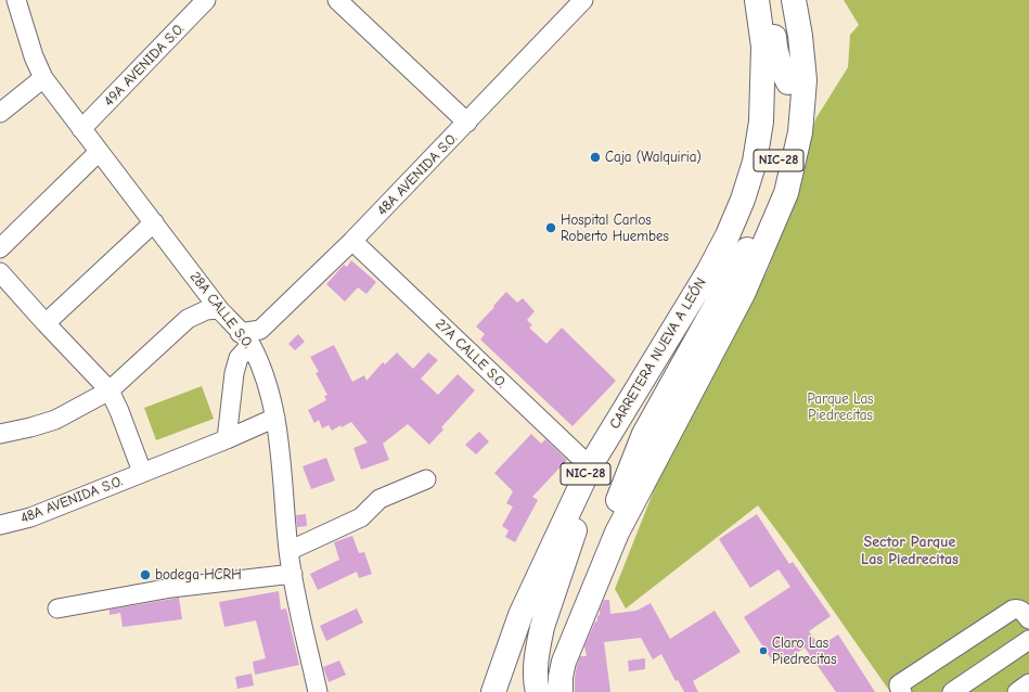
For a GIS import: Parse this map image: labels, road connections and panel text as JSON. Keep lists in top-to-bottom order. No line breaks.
{"streets":{"highway":["NIC-28","CARRETERA NUEVA A LEÓN"],"street":["49A AVENIDA S.O.","48A AVENIDA S.O.","28A CALLE S.O.","27A CALLE S.O."]},"crossings":[["49A AVENIDA S.O.","28A CALLE S.O."],["48A AVENIDA S.O.","28A CALLE S.O."],["48A AVENIDA S.O.","27A CALLE S.O."],["27A CALLE S.O.","CARRETERA NUEVA A LEÓN"]],"districts":["Sector Parque Las Piedrecitas"],"parks":["Parque Las Piedrecitas"],"places":["Caja (Walquiria)","Hospital Carlos Roberto Huembes","bodega HCRH","Claro Las Piedrecitas"]}
